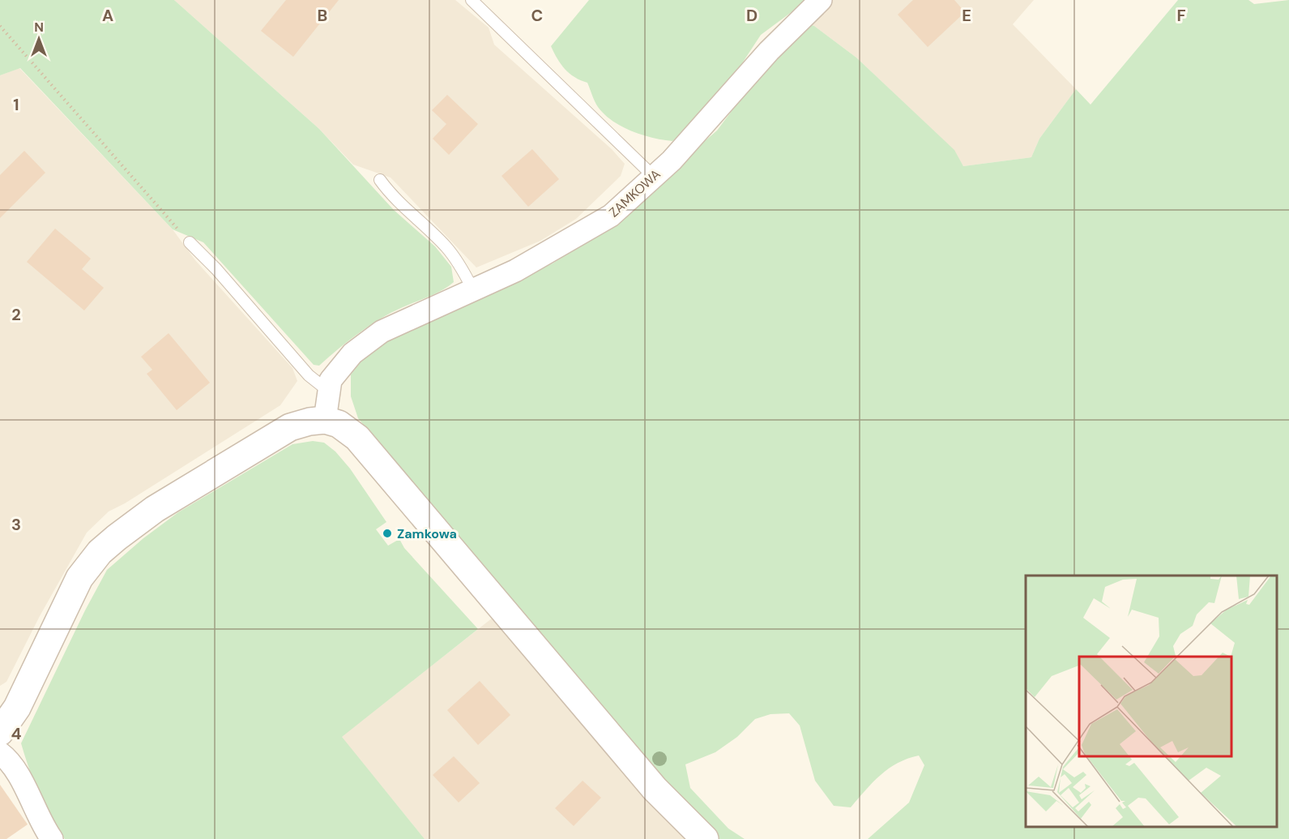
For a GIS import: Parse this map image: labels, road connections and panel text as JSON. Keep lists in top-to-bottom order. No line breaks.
{"streets":{"street":["ZAMKOWA"]},"places":["Zamkowa"],"north":"top","grid":{"columns":["A","B","C","D","E","F"],"rows":["1","2","3","4"]}}
